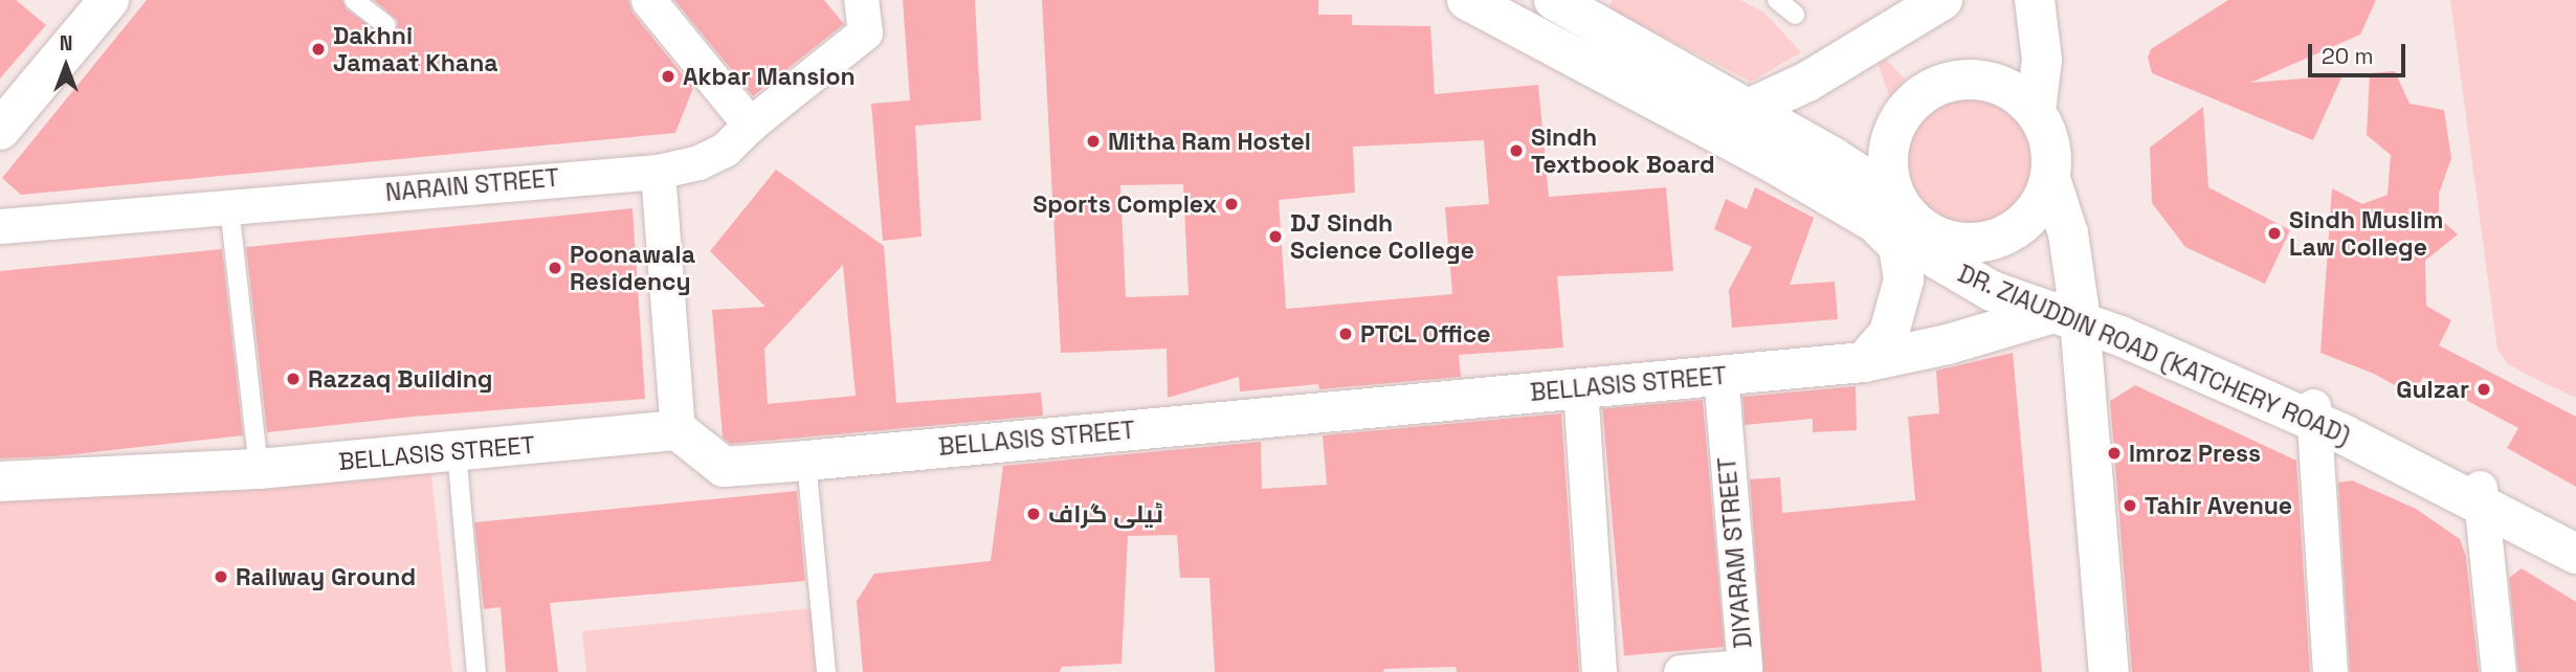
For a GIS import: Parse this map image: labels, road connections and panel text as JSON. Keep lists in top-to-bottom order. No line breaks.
{"streets":{"main road":["DR. ZIAUDDIN ROAD (KATCHERY ROAD)","BELLASIS STREET"],"street":["NARAIN STREET","DIYARAM STREET"]},"crossings":[["DR. ZIAUDDIN ROAD (KATCHERY ROAD)","BELLASIS STREET"],["BELLASIS STREET","DIYARAM STREET"]],"places":["Dakhni Jamaat Khana","Akbar Mansion","Mitha Ram Hostel","Sindh Textbook Board","Sports Complex","Sindh Muslim Law College","DJ Sindh Science College","Poonawala Residency","PTCL Office","Razzaq Building","Gulzar","Imroz Press","Tahir Avenue","ٹیلی گراف","Railway Ground"],"scale_bar":"20 m","north":"top"}
